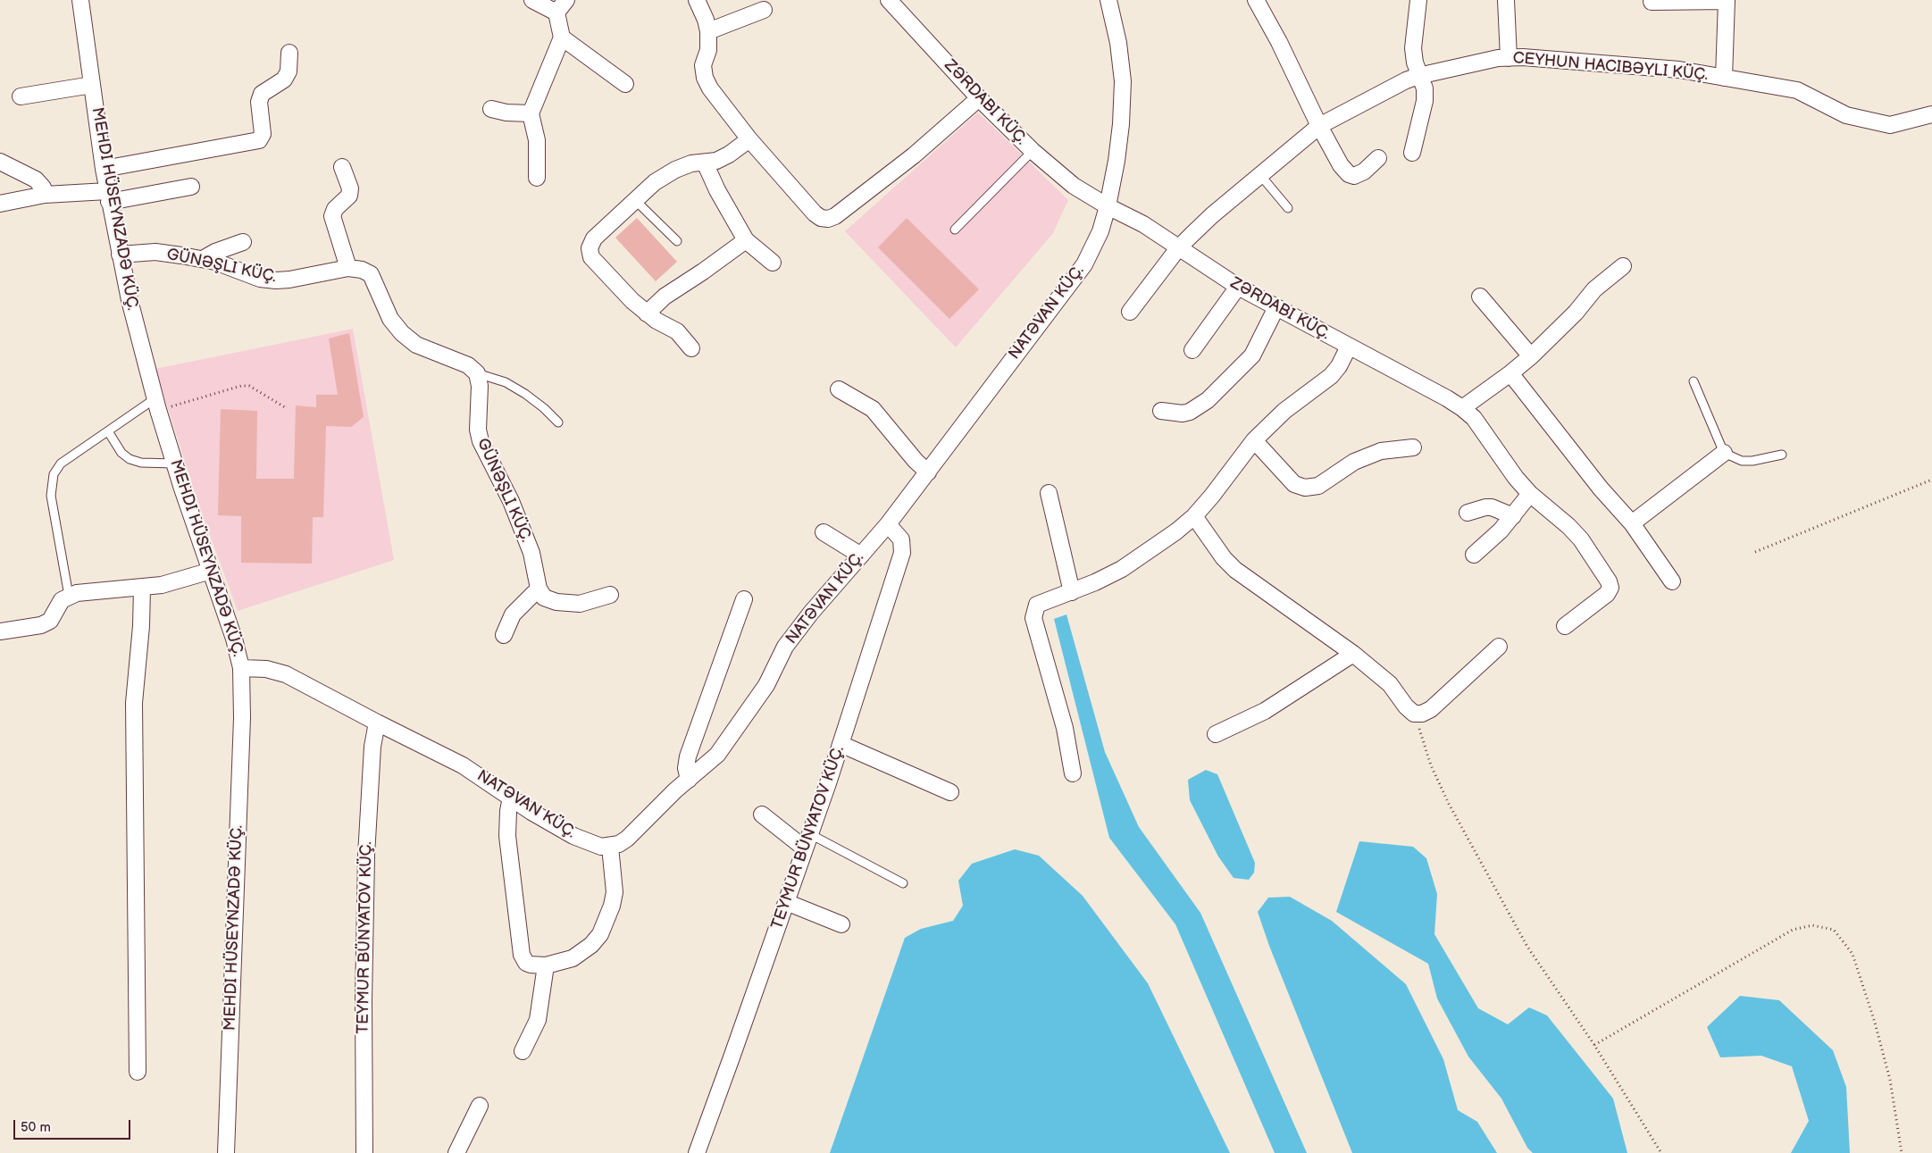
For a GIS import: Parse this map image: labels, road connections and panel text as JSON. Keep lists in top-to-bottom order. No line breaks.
{"streets":{"street":["ZƏRDABI KÜÇ.","MEHDI HÜSEYNZADƏ KÜÇ.","GÜNƏŞLI KÜÇ.","NATƏVAN KÜÇ.","TEYMUR BÜNYATOV KÜÇ."]},"crossings":[["ZƏRDABI KÜÇ.","NATƏVAN KÜÇ."],["MEHDI HÜSEYNZADƏ KÜÇ.","GÜNƏŞLI KÜÇ."],["MEHDI HÜSEYNZADƏ KÜÇ.","NATƏVAN KÜÇ."],["NATƏVAN KÜÇ.","TEYMUR BÜNYATOV KÜÇ."]],"scale_bar":"50 m"}
